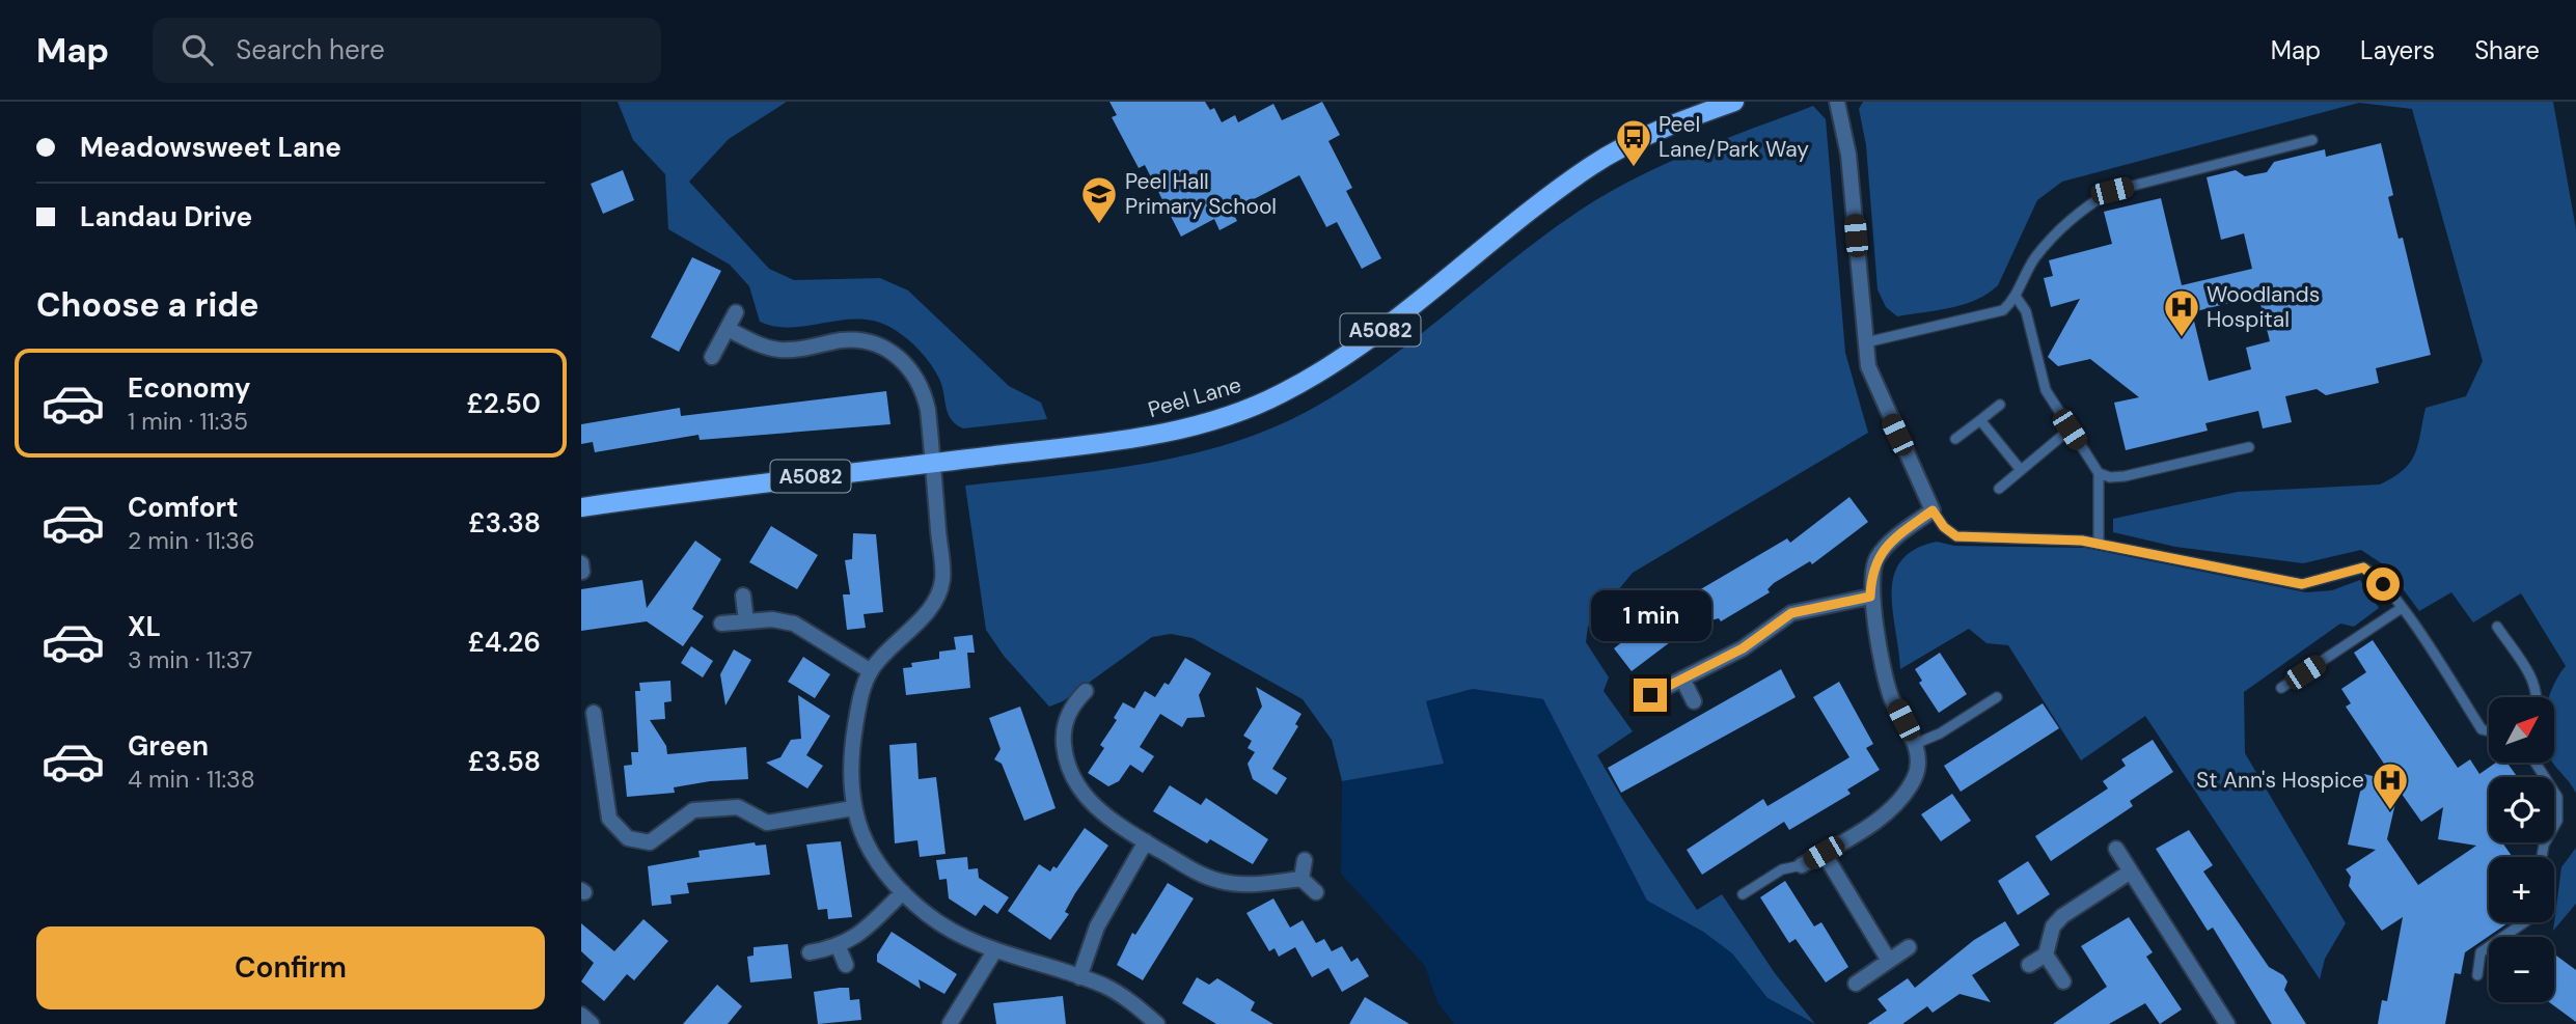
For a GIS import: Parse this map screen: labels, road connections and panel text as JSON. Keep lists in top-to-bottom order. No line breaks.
{"streets":{"main road":["A5082","Peel Lane"]},"places":{"bus stop":["Peel Lane/Park Way"],"school or university":["Peel Hall Primary School"],"hospital":["Woodlands Hospital","St Ann's Hospice"]},"north":"top right","page":{"header":"Map","search":"Search here","nav":["Map","Layers","Share"],"banner":["Meadowsweet Lane","Landau Drive"],"heading":"Choose a ride","list":[{"name":"Economy","note":"1 min · 11:35","value":"£2.50"},{"name":"Comfort","note":"2 min · 11:36","value":"£3.38"},{"name":"XL","note":"3 min · 11:37","value":"£4.26"},{"name":"Green","note":"4 min · 11:38","value":"£3.58"}],"bubble":"1 min","map_buttons":["+","−"],"buttons":"Confirm"}}
